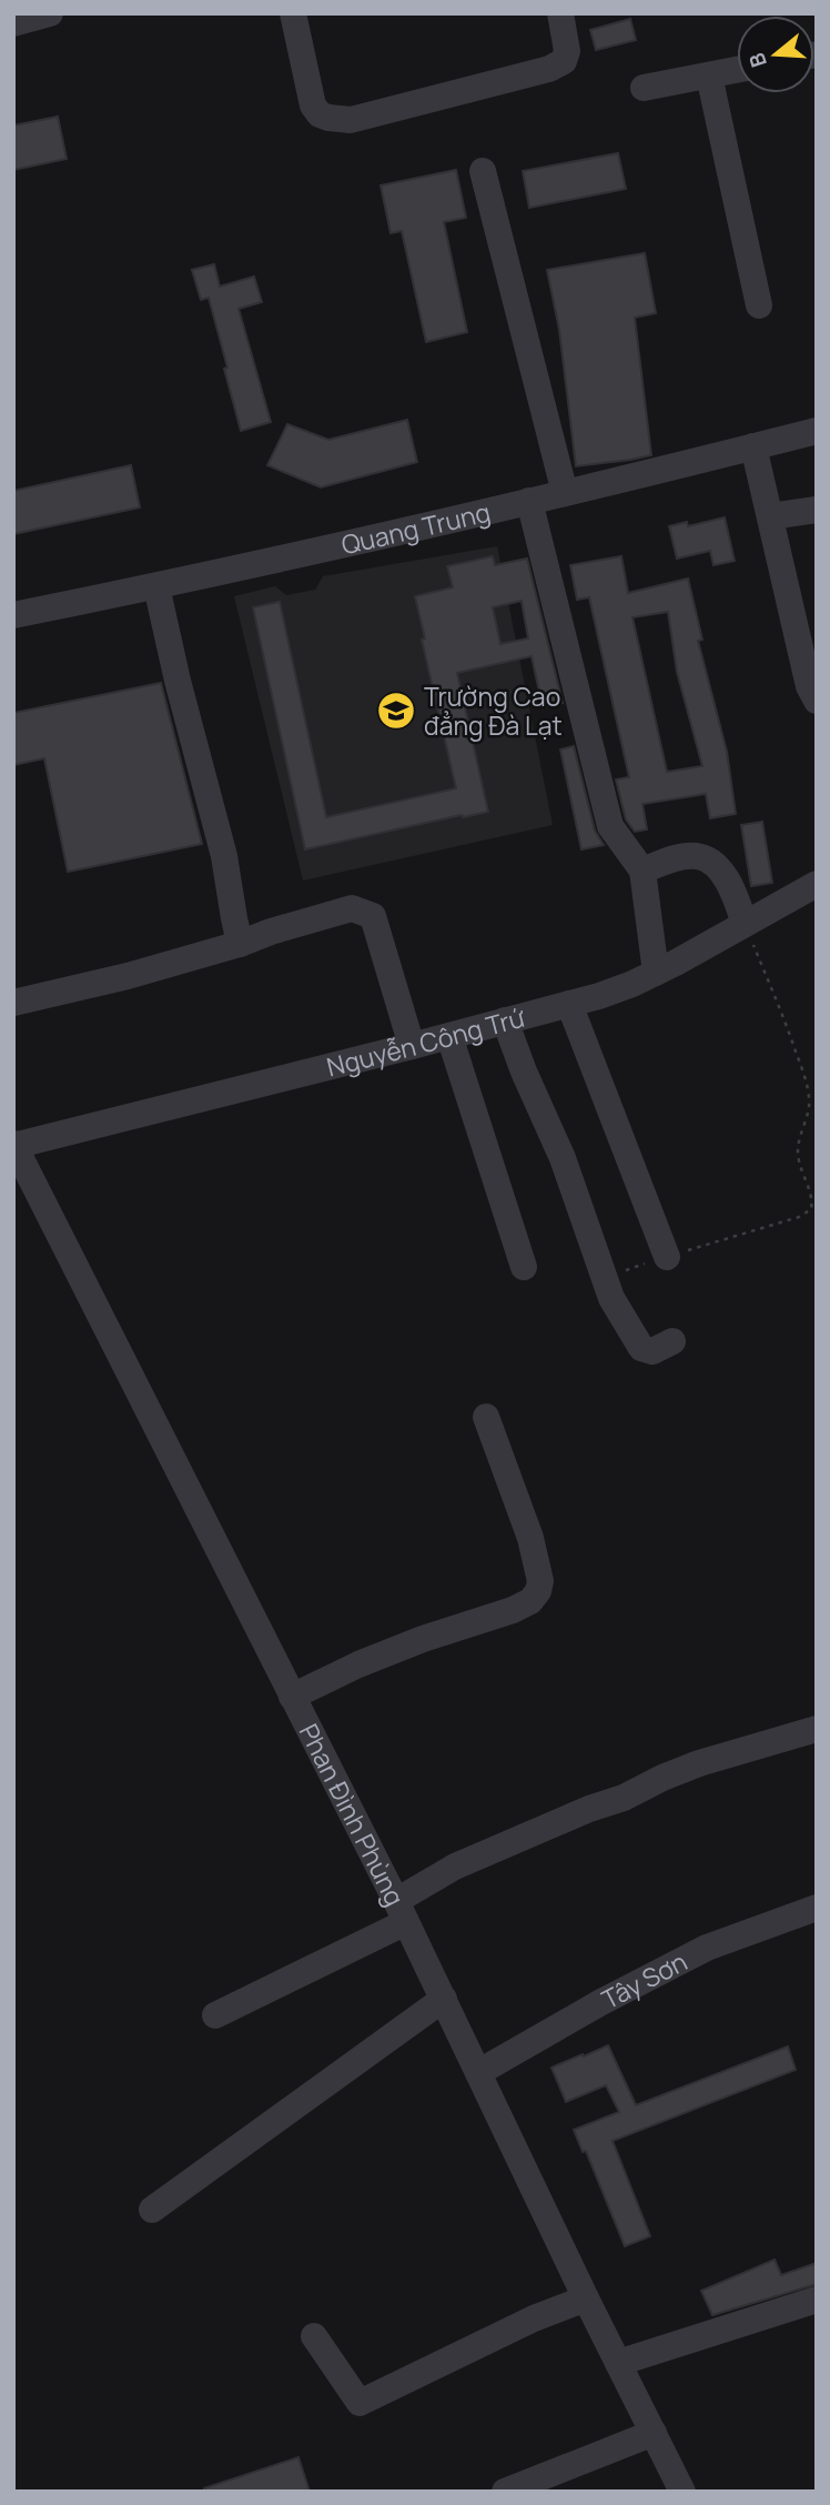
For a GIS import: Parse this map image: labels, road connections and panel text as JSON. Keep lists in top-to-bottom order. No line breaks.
{"streets":{"street":["Quang Trung","Nguyễn Công Trứ","Phan Đình Phùng","Tây Sơn"]},"crossings":[["Nguyễn Công Trứ","Phan Đình Phùng"],["Phan Đình Phùng","Tây Sơn"]],"places":{"school or university":["Trường Cao đẳng Đà Lạt"]},"north":"left"}
